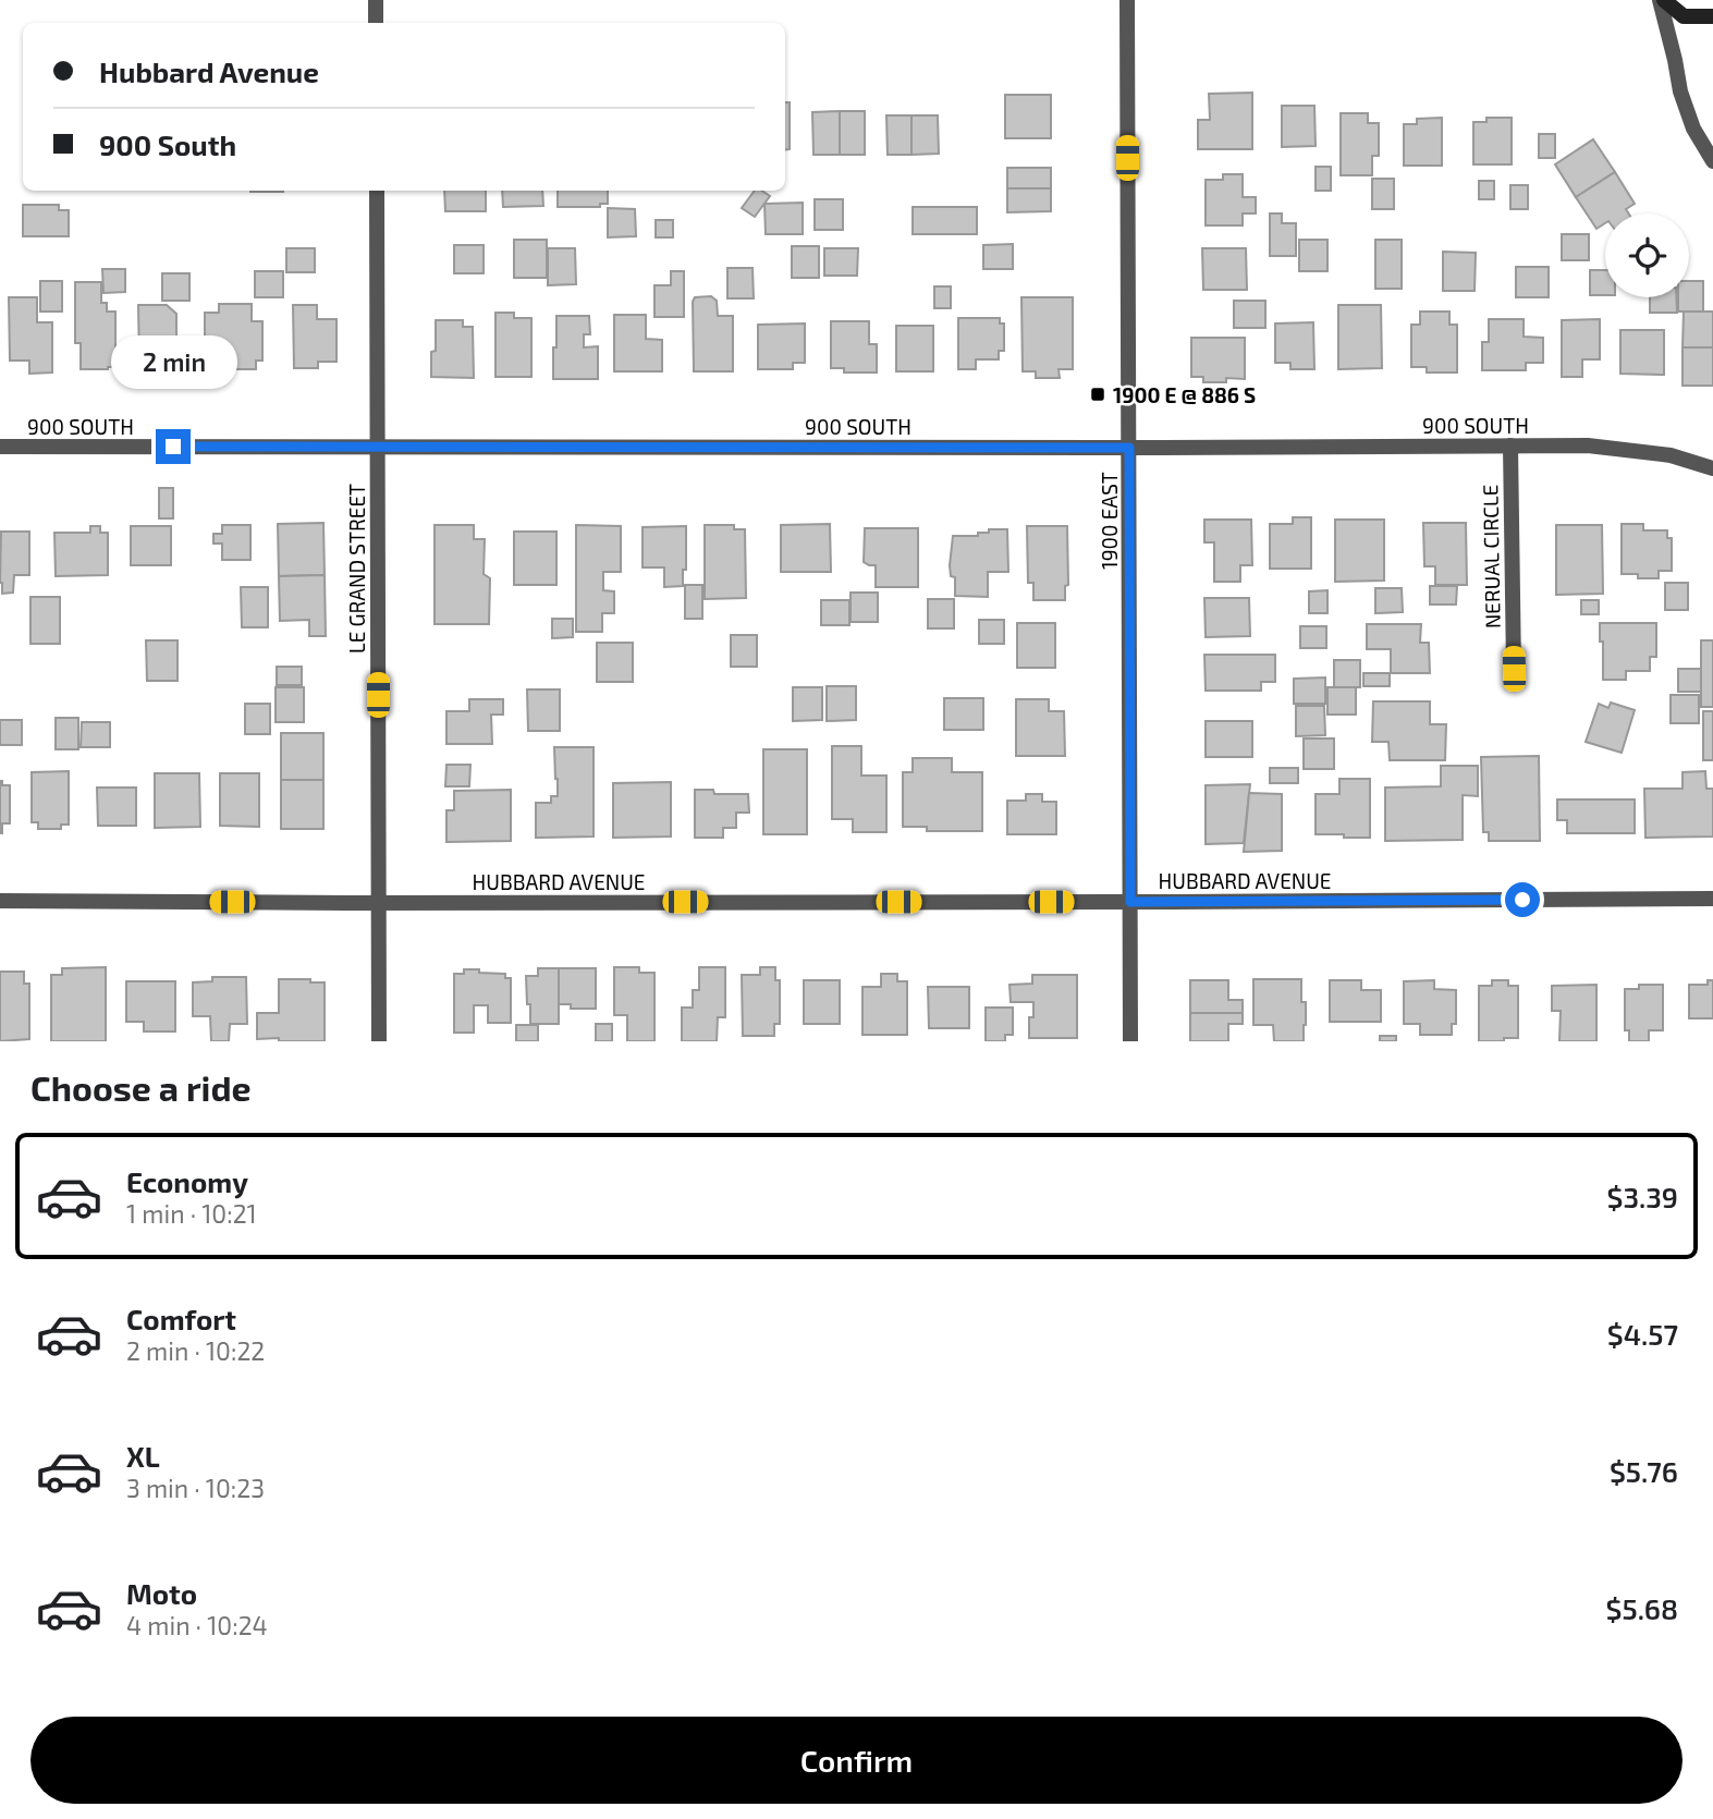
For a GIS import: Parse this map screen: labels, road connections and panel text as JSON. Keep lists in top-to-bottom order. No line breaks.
{"streets":{"street":["900 SOUTH","1900 EAST","NERUAL CIRCLE","LE GRAND STREET","HUBBARD AVENUE"]},"crossings":[["900 SOUTH","1900 EAST"],["900 SOUTH","NERUAL CIRCLE"],["900 SOUTH","LE GRAND STREET"],["1900 EAST","HUBBARD AVENUE"],["LE GRAND STREET","HUBBARD AVENUE"]],"places":{"transit":["1900 E @ 886 S"]},"page":{"banner":["Hubbard Avenue","900 South"],"bubble":"2 min","heading":"Choose a ride","list":[{"name":"Economy","note":"1 min · 10:21","value":"$3.39"},{"name":"Comfort","note":"2 min · 10:22","value":"$4.57"},{"name":"XL","note":"3 min · 10:23","value":"$5.76"},{"name":"Moto","note":"4 min · 10:24","value":"$5.68"}],"buttons":"Confirm"}}
